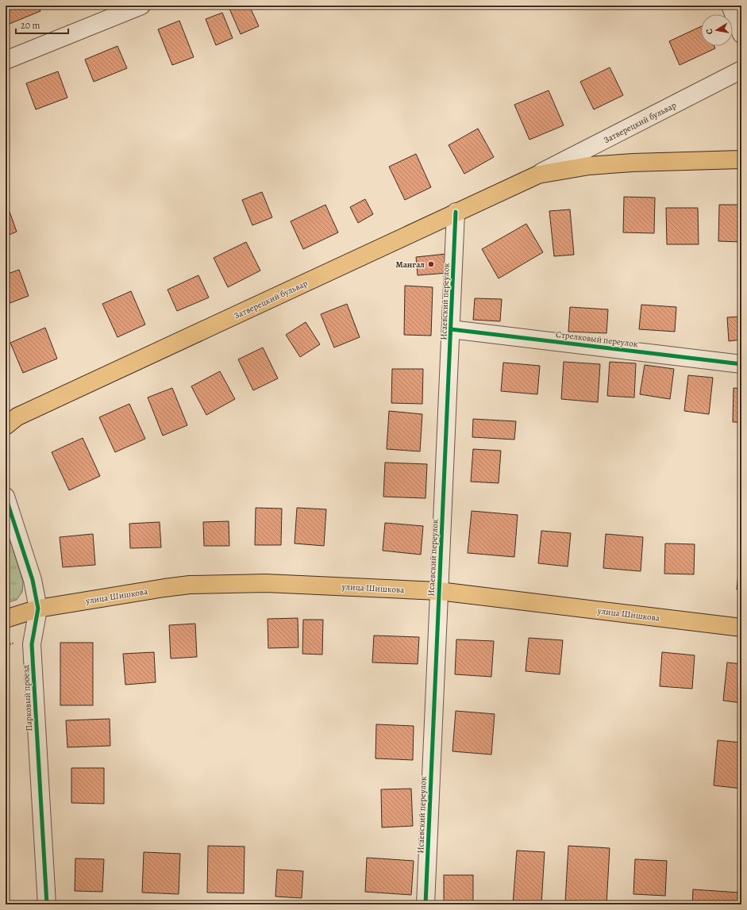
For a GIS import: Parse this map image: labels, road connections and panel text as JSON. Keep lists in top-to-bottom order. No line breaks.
{"streets":{"main road":["Затверецкий бульвар","улица Шишкова"],"street":["Исаевский переулок","Стрелковый переулок","Парковый проезд"]},"crossings":[["Затверецкий бульвар","Исаевский переулок"],["Исаевский переулок","Стрелковый переулок"],["Исаевский переулок","улица Шишкова"],["улица Шишкова","Парковый проезд"]],"places":["Мангал"],"scale_bar":"20 m","north":"left"}
